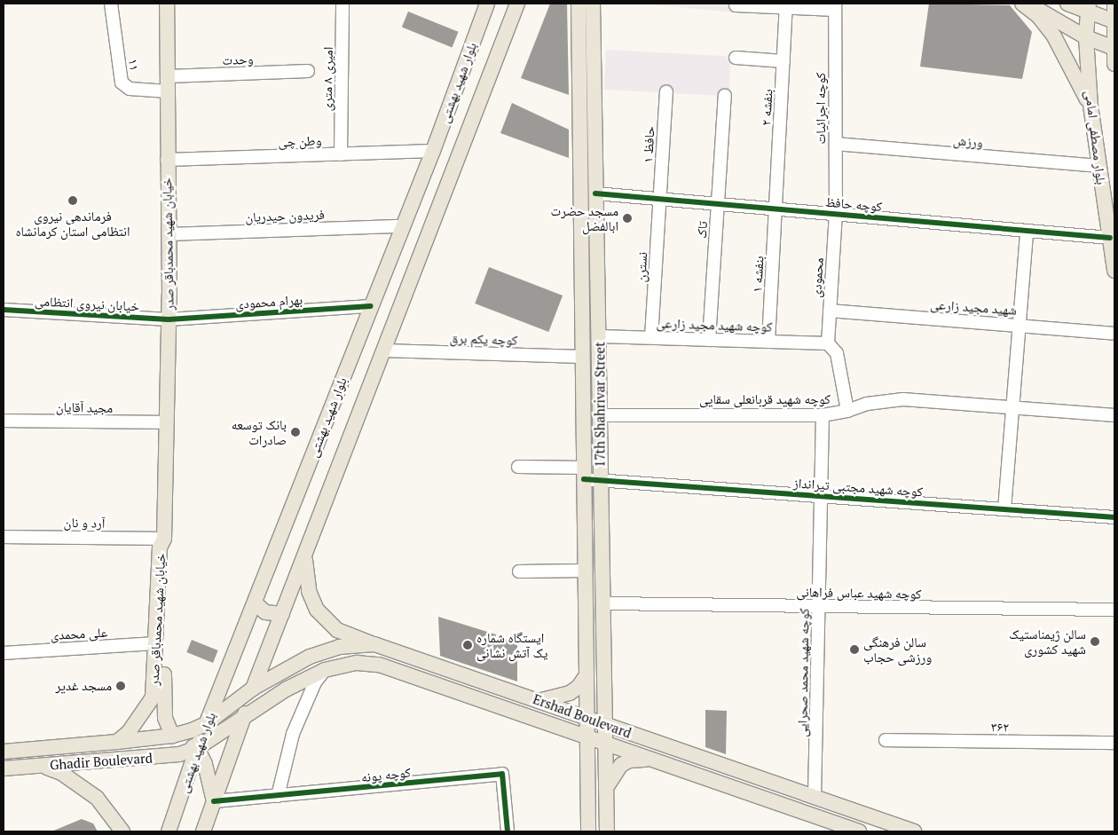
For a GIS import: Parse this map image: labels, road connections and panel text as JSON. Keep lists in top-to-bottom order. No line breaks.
{"streets":{"main road":["بلوار شهید بهشتی","بلوار مصطفی امامی","خیابان شهید محمدباقر صدر","17th Shahrivar Street","Ershad Boulevard","Ghadir Boulevard"],"street":["وحدت","۱۱","امیری ۸ متری","بنفشه ۲","کوچه اجرائیات","وطن چی","ورزش","حافظ ۱","کوچه حافظ","فریدون حیدریان","تاک","نسترن","بنفشه ۱","محمودی","بهرام محمودی","خیابان نیروی انتظامی","شهید مجید زارعی","کوچه شهید مجید زارعی","کوچه یکم برق","کوچه شهید قربانعلی سقایی","مجید آقایان","کوچه شهید مجتبی تیرانداز","آرد و نان","کوچه شهید عباس فراهانی","علی محمدی","کوچه شهید محمد صحرایی","۳۶۲","کوچه پونه"]},"crossings":[["وحدت","خیابان شهید محمدباقر صدر"],["۱۱","خیابان شهید محمدباقر صدر"],["امیری ۸ متری","وطن چی"],["بلوار شهید بهشتی","وطن چی"],["بلوار شهید بهشتی","فریدون حیدریان"],["بلوار شهید بهشتی","بهرام محمودی"],["بلوار شهید بهشتی","کوچه یکم برق"],["بلوار شهید بهشتی","Ershad Boulevard"],["بلوار شهید بهشتی","Ghadir Boulevard"],["بلوار شهید بهشتی","کوچه پونه"],["بنفشه ۲","کوچه حافظ"],["بنفشه ۲","بنفشه ۱"],["کوچه اجرائیات","ورزش"],["کوچه اجرائیات","کوچه حافظ"],["کوچه اجرائیات","محمودی"],["بلوار مصطفی امامی","ورزش"],["بلوار مصطفی امامی","کوچه حافظ"],["وطن چی","خیابان شهید محمدباقر صدر"],["حافظ ۱","کوچه حافظ"],["حافظ ۱","نسترن"],["کوچه حافظ","تاک"],["کوچه حافظ","نسترن"],["کوچه حافظ","بنفشه ۱"],["کوچه حافظ","محمودی"],["کوچه حافظ","17th Shahrivar Street"],["فریدون حیدریان","خیابان شهید محمدباقر صدر"],["تاک","کوچه شهید مجید زارعی"],["خیابان شهید محمدباقر صدر","بهرام محمودی"],["خیابان شهید محمدباقر صدر","خیابان نیروی انتظامی"],["خیابان شهید محمدباقر صدر","مجید آقایان"],["خیابان شهید محمدباقر صدر","آرد و نان"],["خیابان شهید محمدباقر صدر","علی محمدی"],["خیابان شهید محمدباقر صدر","Ghadir Boulevard"],["نسترن","کوچه شهید مجید زارعی"],["بنفشه ۱","کوچه شهید مجید زارعی"],["محمودی","شهید مجید زارعی"],["محمودی","کوچه شهید مجید زارعی"],["بهرام محمودی","خیابان نیروی انتظامی"],["کوچه شهید مجید زارعی","17th Shahrivar Street"],["کوچه یکم برق","17th Shahrivar Street"],["کوچه شهید قربانعلی سقایی","17th Shahrivar Street"],["کوچه شهید قربانعلی سقایی","کوچه شهید محمد صحرایی"],["17th Shahrivar Street","کوچه شهید مجتبی تیرانداز"],["17th Shahrivar Street","کوچه شهید عباس فراهانی"],["17th Shahrivar Street","Ershad Boulevard"],["کوچه شهید مجتبی تیرانداز","کوچه شهید محمد صحرایی"],["کوچه شهید عباس فراهانی","کوچه شهید محمد صحرایی"],["کوچه شهید محمد صحرایی","Ershad Boulevard"],["Ershad Boulevard","Ghadir Boulevard"]],"places":["فرماندهی نیروی انتظامی استان کرمانشاه","مسجد حضرت ابالفضل","بانک توسعه صادرات","سالن ژیمناستیک شهید کشوری","ایستگاه شماره یک آتش نشانی","سالن فرهنگی ورزشی حجاب","مسجد غدیر"]}
